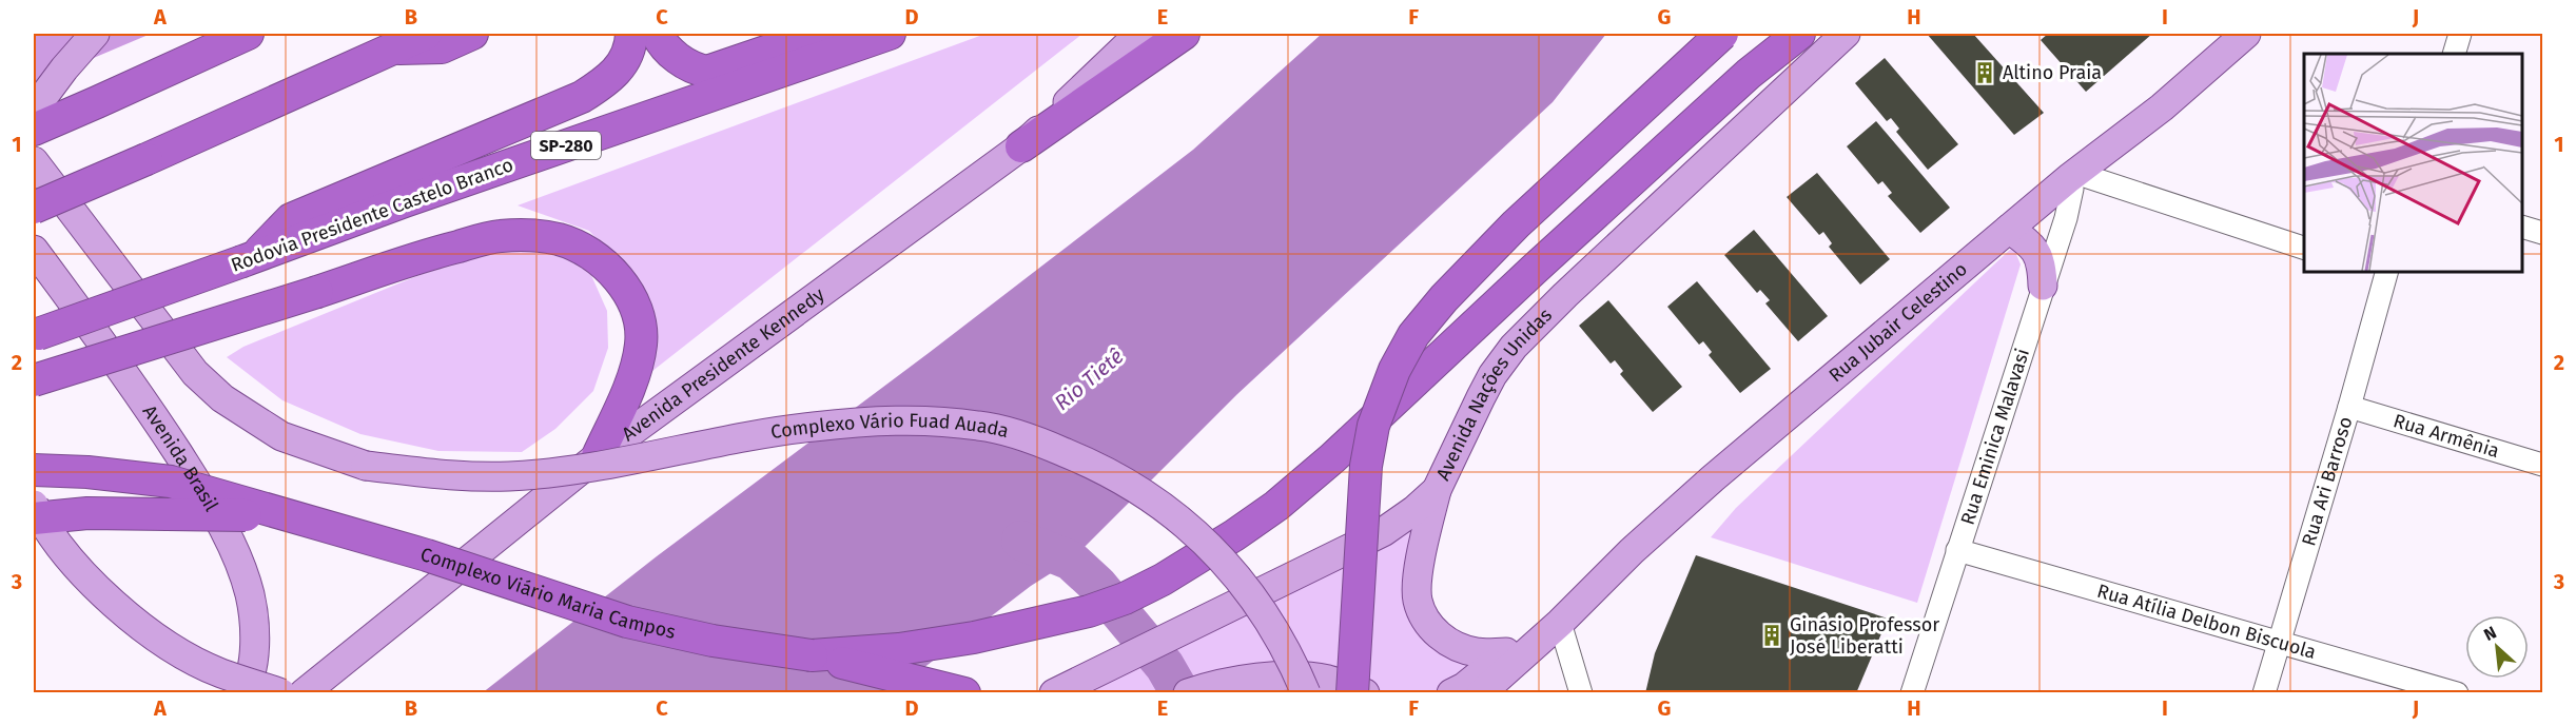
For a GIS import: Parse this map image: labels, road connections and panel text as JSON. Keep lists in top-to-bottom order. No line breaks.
{"streets":{"highway":["SP-280","Rodovia Presidente Castelo Branco","Complexo Viário Maria Campos"],"main road":["Rua Jubair Celestino","Avenida Presidente Kennedy","Avenida Nações Unidas","Complexo Vário Fuad Auada","Avenida Brasil"],"street":["Rua Eminica Malavasi","Rua Armênia","Rua Ari Barroso","Rua Atília Delbon Biscuola"]},"crossings":[["Rua Jubair Celestino","Rua Eminica Malavasi"],["Rua Eminica Malavasi","Rua Atília Delbon Biscuola"],["Rua Armênia","Rua Ari Barroso"],["Rua Ari Barroso","Rua Atília Delbon Biscuola"]],"water":["Rio Tietê"],"places":{"building":["Altino Praia","Ginásio Professor José Liberatti"]},"north":"top left","grid":{"columns":["A","B","C","D","E","F","G","H","I","J"],"rows":["1","2","3"]}}
